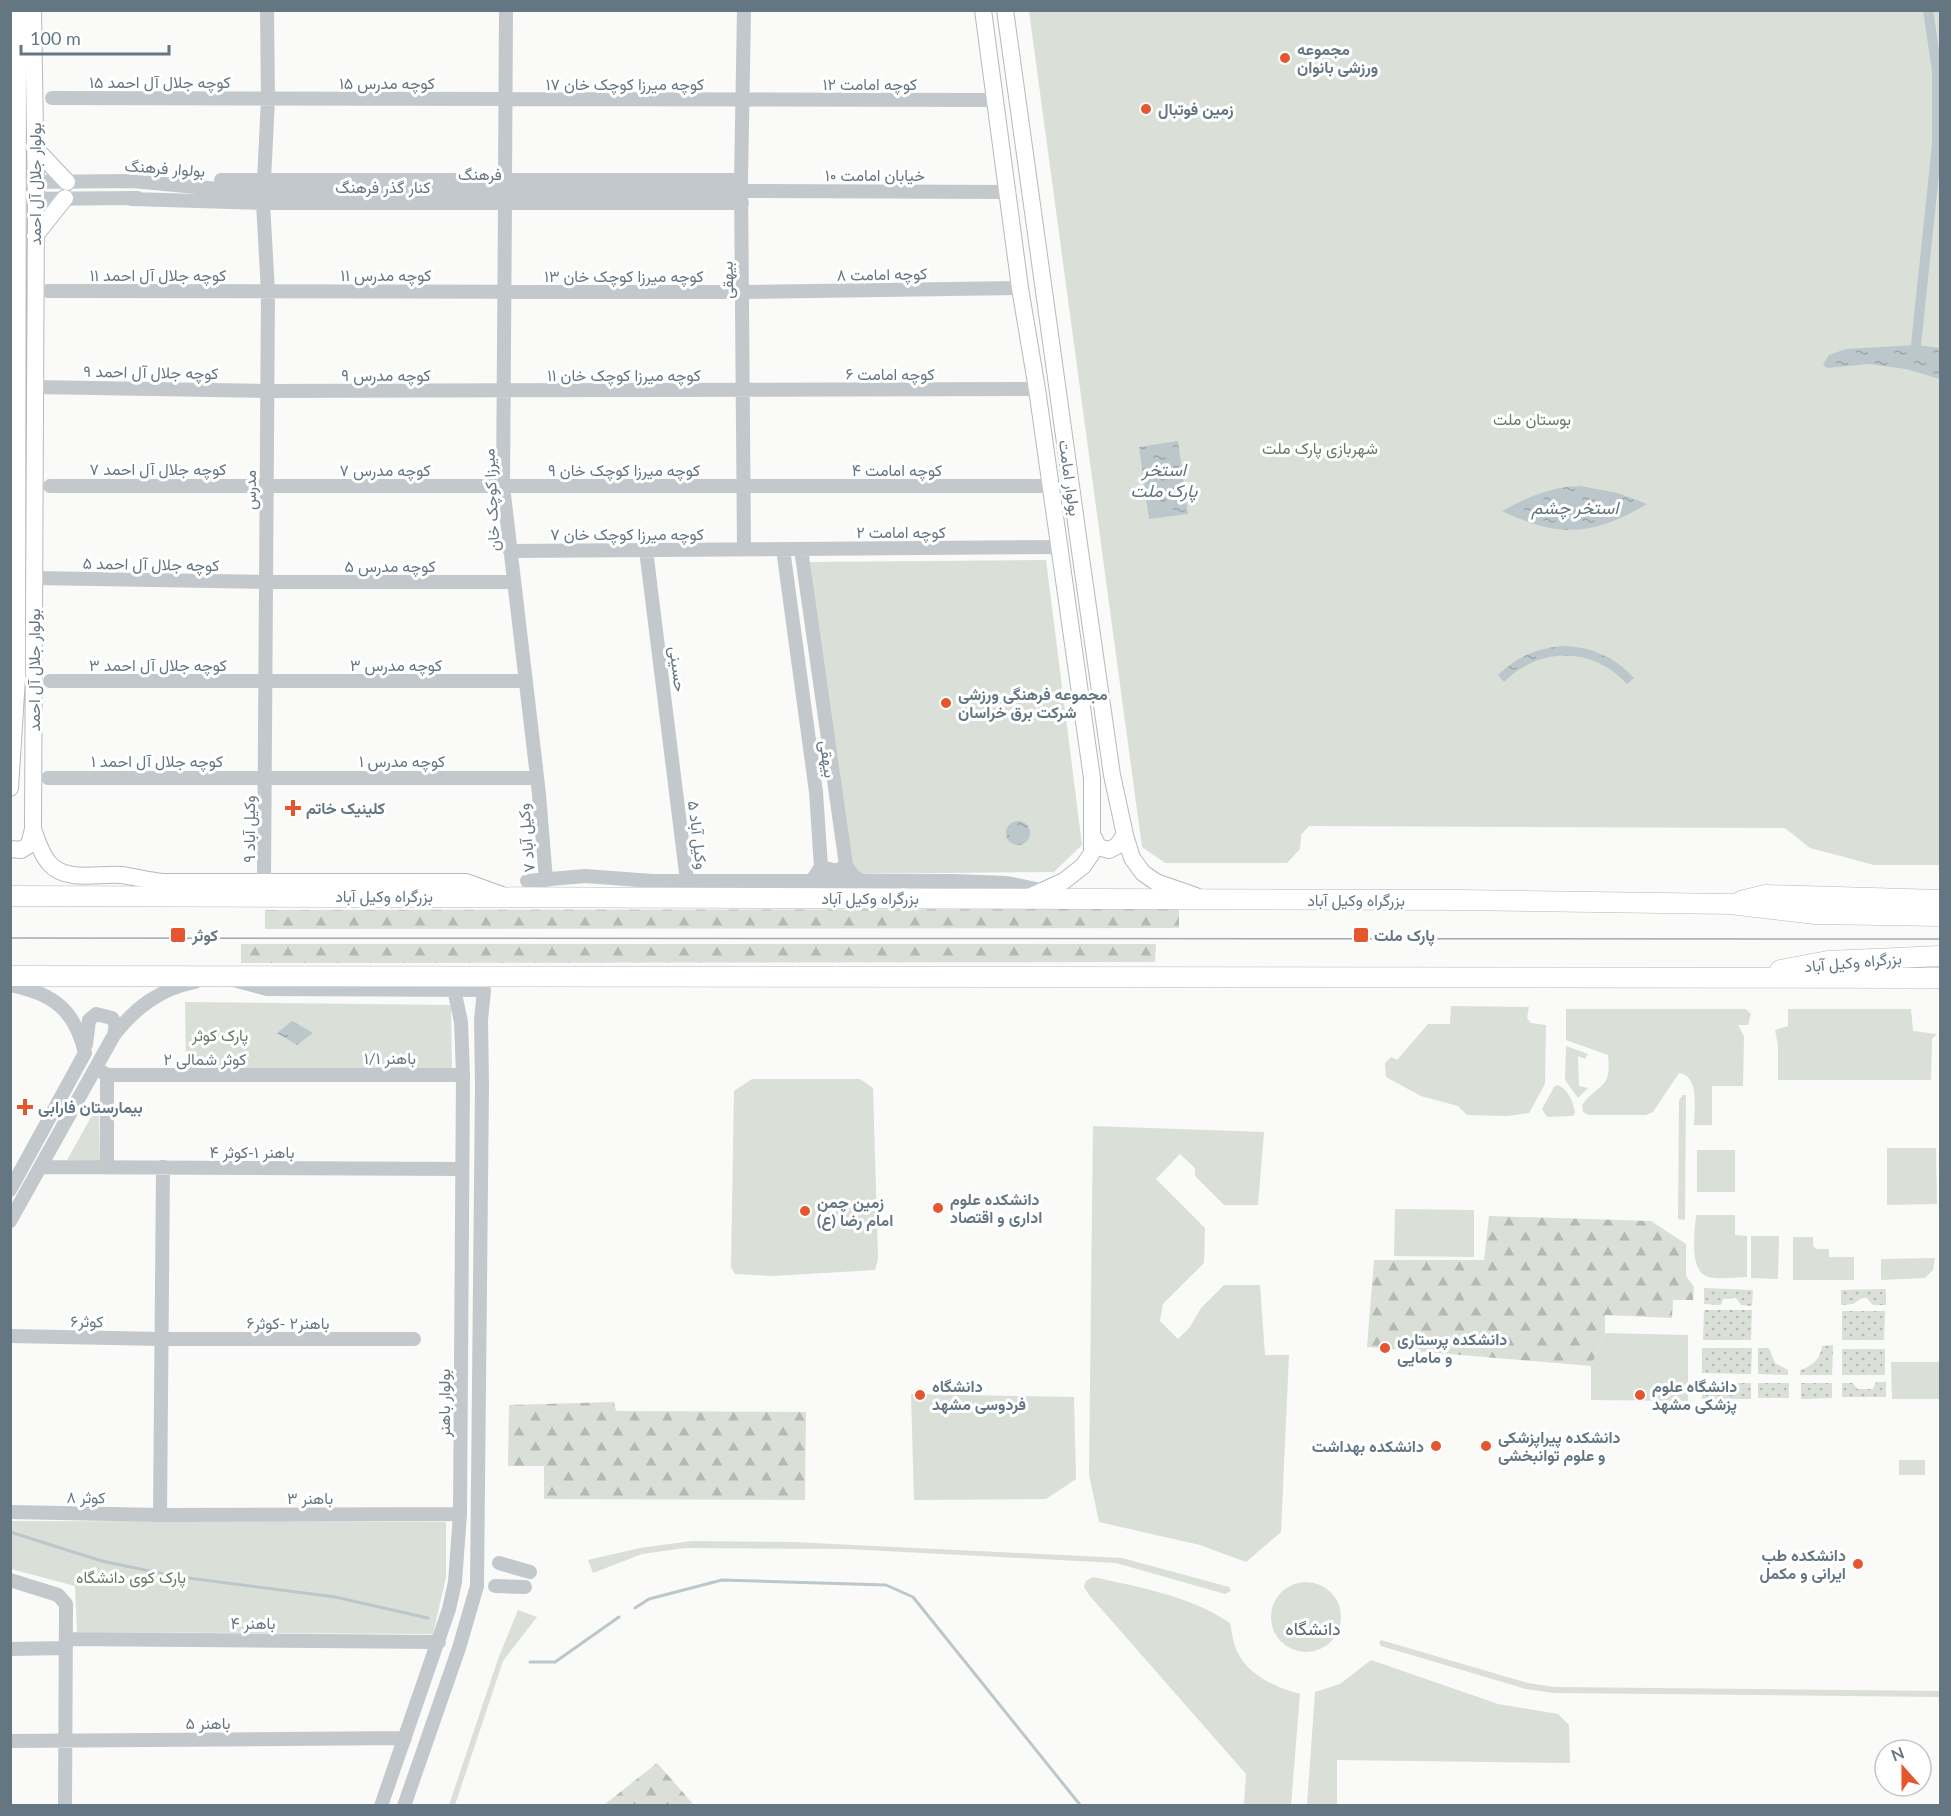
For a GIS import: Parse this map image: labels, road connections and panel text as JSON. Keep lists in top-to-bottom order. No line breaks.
{"streets":{"highway":["بزرگراه وکیل آباد"],"main road":["بولوار جلال آل احمد","بولوار امامت"],"street":["کوچه جلال آل احمد ۱۵","کوچه مدرس ۱۵","کوچه میرزا کوچک خان ۱۷","کوچه امامت ۱۲","بولوار فرهنگ","فرهنگ","خیابان امامت ۱۰","کنار گذر فرهنگ","کوچه امامت ۸","کوچه جلال آل احمد ۱۱","کوچه مدرس ۱۱","کوچه میرزا کوچک خان ۱۳","بیهقی","کوچه جلال آل احمد ۹","کوچه امامت ۶","کوچه مدرس ۹","کوچه میرزا کوچک خان ۱۱","کوچه جلال آل احمد ۷","کوچه مدرس ۷","کوچه میرزا کوچک خان ۹","کوچه امامت ۴","مدرس","میرزا کوچک خان","کوچه امامت ۲","کوچه میرزا کوچک خان ۷","کوچه جلال آل احمد ۵","کوچه مدرس ۵","کوچه جلال آل احمد ۳","کوچه مدرس ۳","حسینی","کوچه جلال آل احمد ۱","کوچه مدرس ۱","۹ وکیل آباد","وکیل آباد ۵","۷ وکیل آباد","باهنر ۱/۱","کوثر شمالی ۲","باهنر ۱-کوثر ۴","کوثر۶","باهنر۲ -کوثر۶","بولوار باهنر","کوثر ۸","باهنر ۳","باهنر ۴","باهنر ۵"]},"crossings":[["کوچه جلال آل احمد ۱۵","کوچه مدرس ۱۵"],["کوچه مدرس ۱۵","کوچه میرزا کوچک خان ۱۷"],["کوچه میرزا کوچک خان ۱۷","کوچه امامت ۱۲"],["کوچه میرزا کوچک خان ۱۷","بیهقی"],["کوچه امامت ۱۲","بیهقی"],["کوچه امامت ۱۲","بولوار امامت"],["بولوار فرهنگ","فرهنگ"],["بولوار فرهنگ","بولوار جلال آل احمد"],["بولوار فرهنگ","کنار گذر فرهنگ"],["فرهنگ","خیابان امامت ۱۰"],["فرهنگ","کنار گذر فرهنگ"],["فرهنگ","بیهقی"],["خیابان امامت ۱۰","کنار گذر فرهنگ"],["خیابان امامت ۱۰","بیهقی"],["خیابان امامت ۱۰","بولوار امامت"],["بولوار جلال آل احمد","کوچه جلال آل احمد ۹"],["بولوار جلال آل احمد","کوچه جلال آل احمد ۵"],["بولوار جلال آل احمد","۹ وکیل آباد"],["بولوار جلال آل احمد","بزرگراه وکیل آباد"],["کنار گذر فرهنگ","بیهقی"],["کنار گذر فرهنگ","مدرس"],["کنار گذر فرهنگ","میرزا کوچک خان"],["کوچه امامت ۸","کوچه میرزا کوچک خان ۱۳"],["کوچه امامت ۸","بیهقی"],["کوچه امامت ۸","بولوار امامت"],["کوچه جلال آل احمد ۱۱","کوچه مدرس ۱۱"],["کوچه جلال آل احمد ۱۱","مدرس"],["کوچه مدرس ۱۱","کوچه میرزا کوچک خان ۱۳"],["کوچه مدرس ۱۱","مدرس"],["کوچه مدرس ۱۱","میرزا کوچک خان"],["کوچه میرزا کوچک خان ۱۳","بیهقی"],["کوچه میرزا کوچک خان ۱۳","میرزا کوچک خان"],["بیهقی","کوچه امامت ۶"],["بیهقی","کوچه میرزا کوچک خان ۱۱"],["بیهقی","کوچه میرزا کوچک خان ۹"],["بیهقی","کوچه امامت ۴"],["بیهقی","کوچه امامت ۲"],["بیهقی","کوچه میرزا کوچک خان ۷"],["کوچه جلال آل احمد ۹","کوچه مدرس ۹"],["کوچه جلال آل احمد ۹","مدرس"],["کوچه امامت ۶","کوچه میرزا کوچک خان ۱۱"],["کوچه امامت ۶","بولوار امامت"],["کوچه مدرس ۹","کوچه میرزا کوچک خان ۱۱"],["کوچه مدرس ۹","مدرس"],["کوچه مدرس ۹","میرزا کوچک خان"],["کوچه میرزا کوچک خان ۱۱","میرزا کوچک خان"],["کوچه جلال آل احمد ۷","کوچه مدرس ۷"],["کوچه جلال آل احمد ۷","مدرس"],["کوچه مدرس ۷","کوچه میرزا کوچک خان ۹"],["کوچه مدرس ۷","مدرس"],["کوچه مدرس ۷","میرزا کوچک خان"],["کوچه میرزا کوچک خان ۹","کوچه امامت ۴"],["کوچه میرزا کوچک خان ۹","میرزا کوچک خان"],["کوچه امامت ۴","بولوار امامت"],["بولوار امامت","کوچه امامت ۲"],["بولوار امامت","بزرگراه وکیل آباد"],["مدرس","کوچه جلال آل احمد ۵"],["مدرس","کوچه مدرس ۵"],["مدرس","کوچه جلال آل احمد ۳"],["مدرس","کوچه مدرس ۳"],["مدرس","کوچه جلال آل احمد ۱"],["مدرس","کوچه مدرس ۱"],["مدرس","۹ وکیل آباد"],["میرزا کوچک خان","کوچه میرزا کوچک خان ۷"],["میرزا کوچک خان","کوچه مدرس ۵"],["میرزا کوچک خان","کوچه مدرس ۳"],["میرزا کوچک خان","کوچه مدرس ۱"],["میرزا کوچک خان","۷ وکیل آباد"],["کوچه امامت ۲","کوچه میرزا کوچک خان ۷"],["کوچه میرزا کوچک خان ۷","حسینی"],["کوچه جلال آل احمد ۵","کوچه مدرس ۵"],["کوچه جلال آل احمد ۳","کوچه مدرس ۳"],["حسینی","وکیل آباد ۵"],["کوچه جلال آل احمد ۱","کوچه مدرس ۱"],["کوچه جلال آل احمد ۱","۹ وکیل آباد"],["کوچه مدرس ۱","۹ وکیل آباد"],["باهنر ۱/۱","کوثر شمالی ۲"],["باهنر ۱/۱","بولوار باهنر"],["باهنر ۱-کوثر ۴","بولوار باهنر"],["کوثر۶","باهنر۲ -کوثر۶"],["بولوار باهنر","باهنر ۳"],["بولوار باهنر","باهنر ۴"],["بولوار باهنر","باهنر ۵"],["کوثر ۸","باهنر ۳"]],"districts":["دانشگاه"],"water":["استخر پارک ملت","استخر چشم"],"parks":["بوستان ملت","شهربازی پارک ملت","پارک کوثر","پارک کوی دانشگاه"],"places":{"other":["مجموعه ورزشی بانوان","زمین فوتبال","مجموعه فرهنگی ورزشی شرکت برق خراسان","دانشکده علوم اداری و اقتصاد","زمین چمن امام رضا (ع)","دانشکده پرستاری و مامایی","دانشگاه فردوسی مشهد","دانشگاه علوم پزشکی مشهد","دانشکده بهداشت","دانشکده پیراپزشکی و علوم توانبخشی","دانشکده طب ایرانی و مکمل"],"health":["کلینیک خاتم","بیمارستان فارابی"],"transit":["کوثر","پارک ملت"]},"scale_bar":"100 m","north":"top"}
